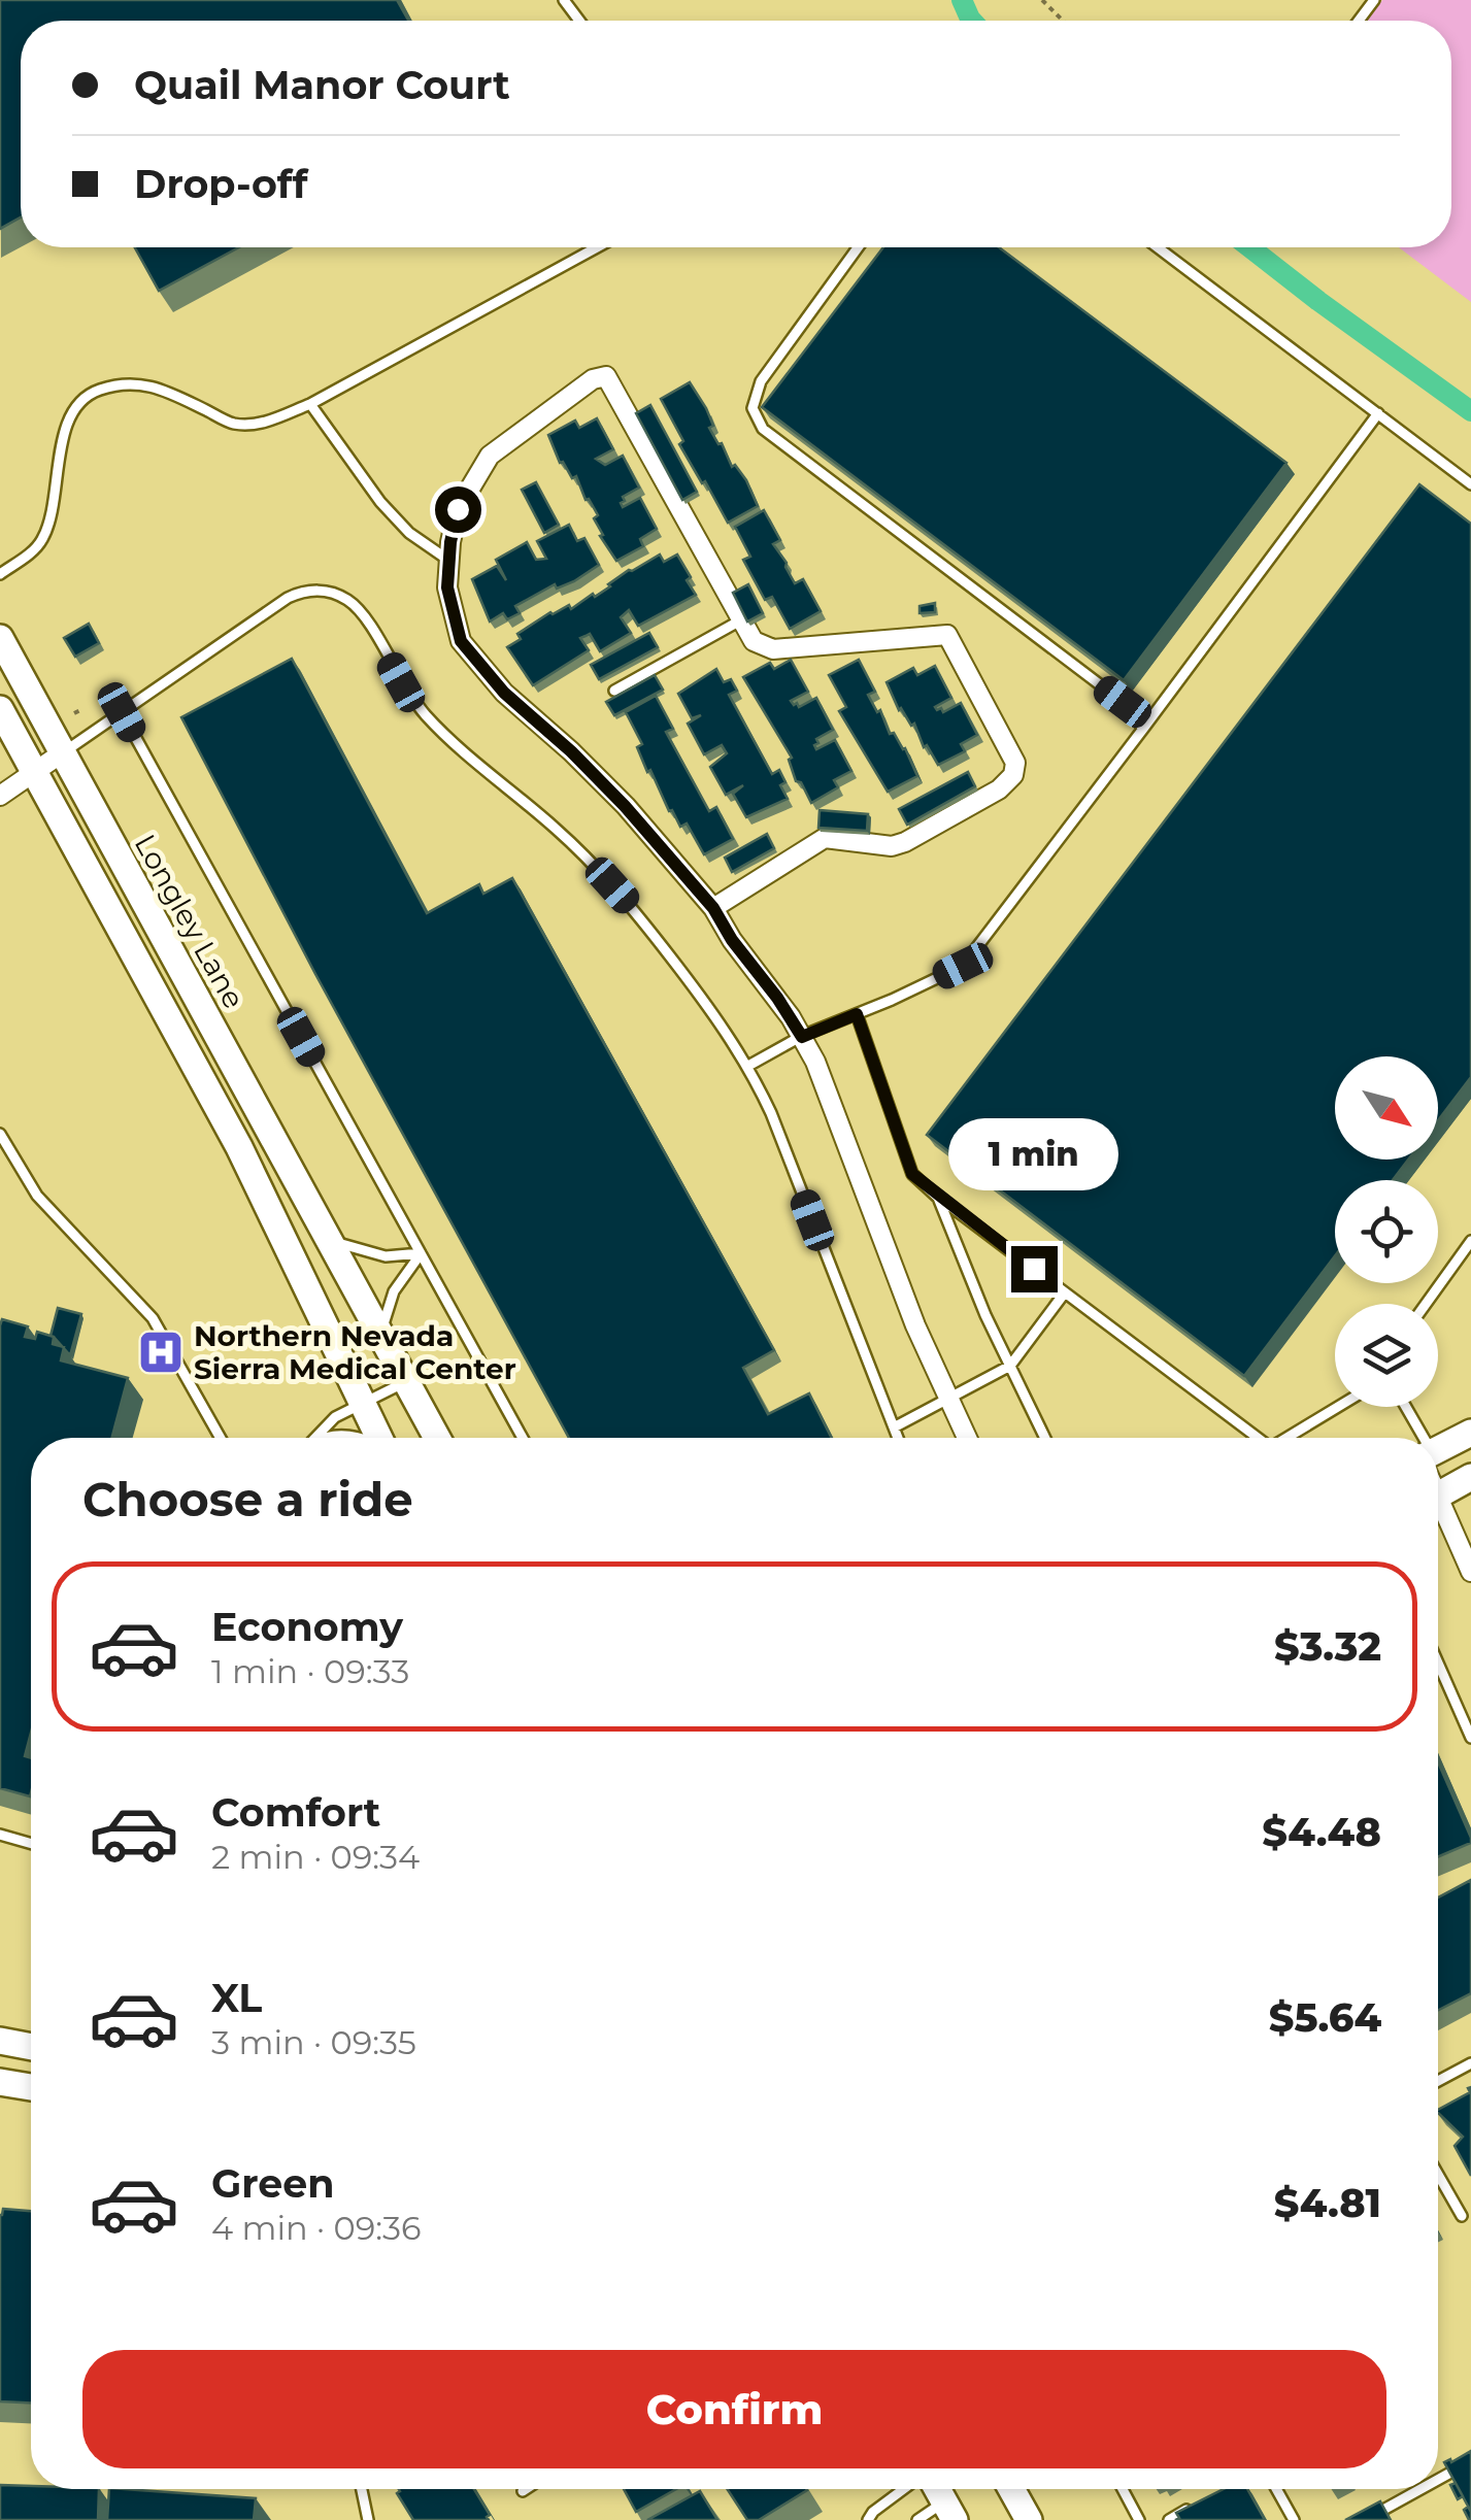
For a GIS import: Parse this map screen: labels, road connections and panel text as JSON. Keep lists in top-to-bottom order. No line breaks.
{"streets":{"main road":["Longley Lane"]},"places":{"hospital":["Northern Nevada Sierra Medical Center"]},"north":"bottom right","page":{"banner":["Quail Manor Court","Drop-off"],"bubble":"1 min","heading":"Choose a ride","list":[{"name":"Economy","note":"1 min · 09:33","value":"$3.32"},{"name":"Comfort","note":"2 min · 09:34","value":"$4.48"},{"name":"XL","note":"3 min · 09:35","value":"$5.64"},{"name":"Green","note":"4 min · 09:36","value":"$4.81"}],"buttons":"Confirm"}}
